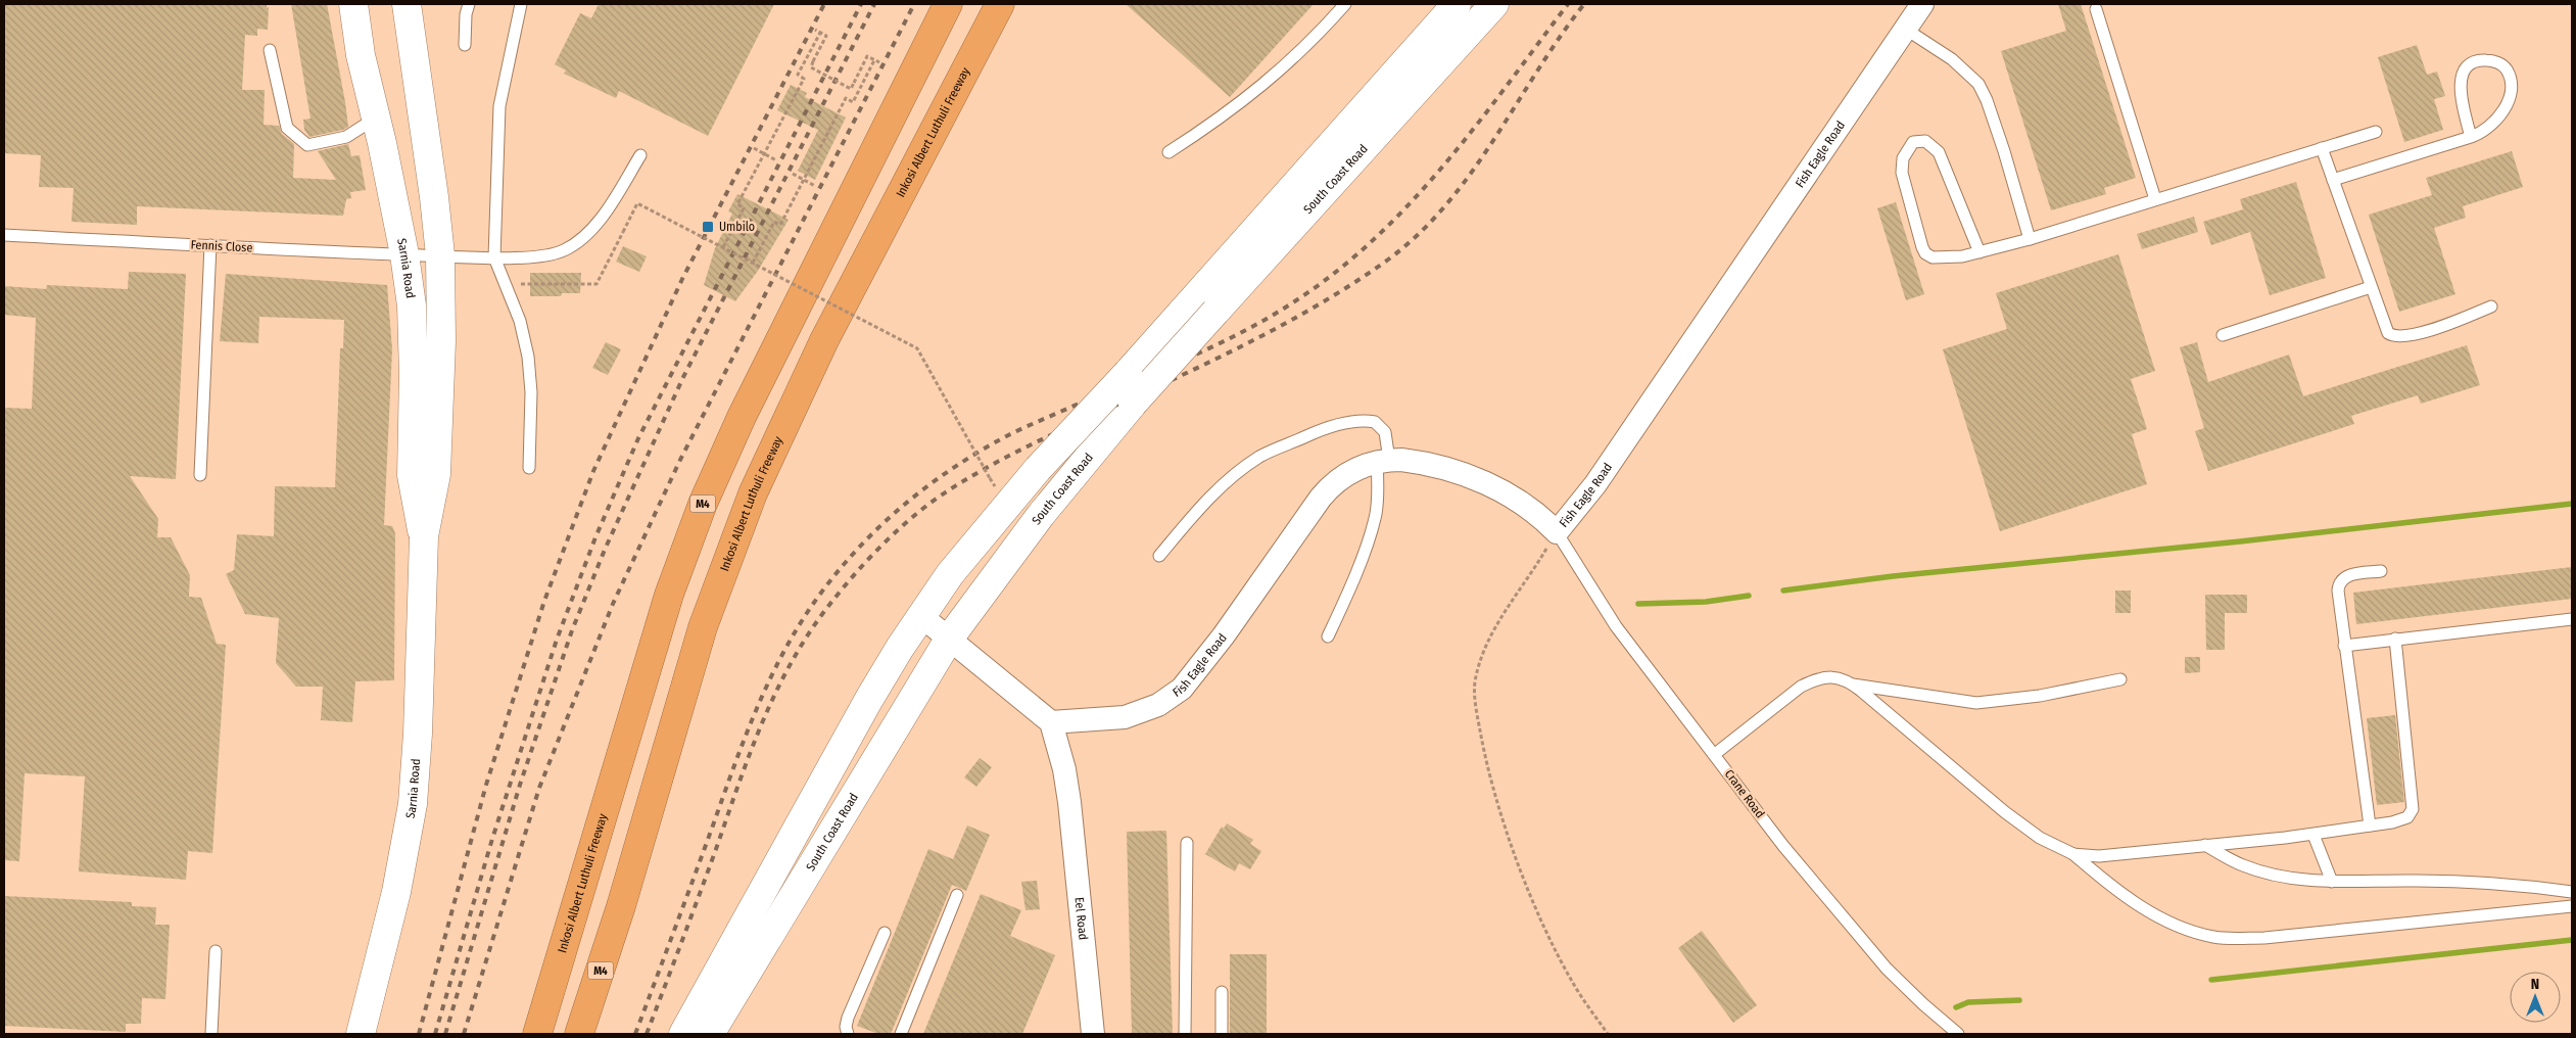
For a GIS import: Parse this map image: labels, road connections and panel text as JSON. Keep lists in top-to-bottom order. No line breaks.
{"streets":{"highway":["Inkosi Albert Luthuli Freeway","M4"],"street":["Fish Eagle Road","South Coast Road","Sarnia Road","Eel Road"],"lane":["Fennis Close","Crane Road"]},"crossings":[["Fish Eagle Road","Crane Road"],["Fish Eagle Road","Eel Road"],["Fennis Close","Sarnia Road"]],"places":{"transit":["Umbilo"]},"north":"top"}
